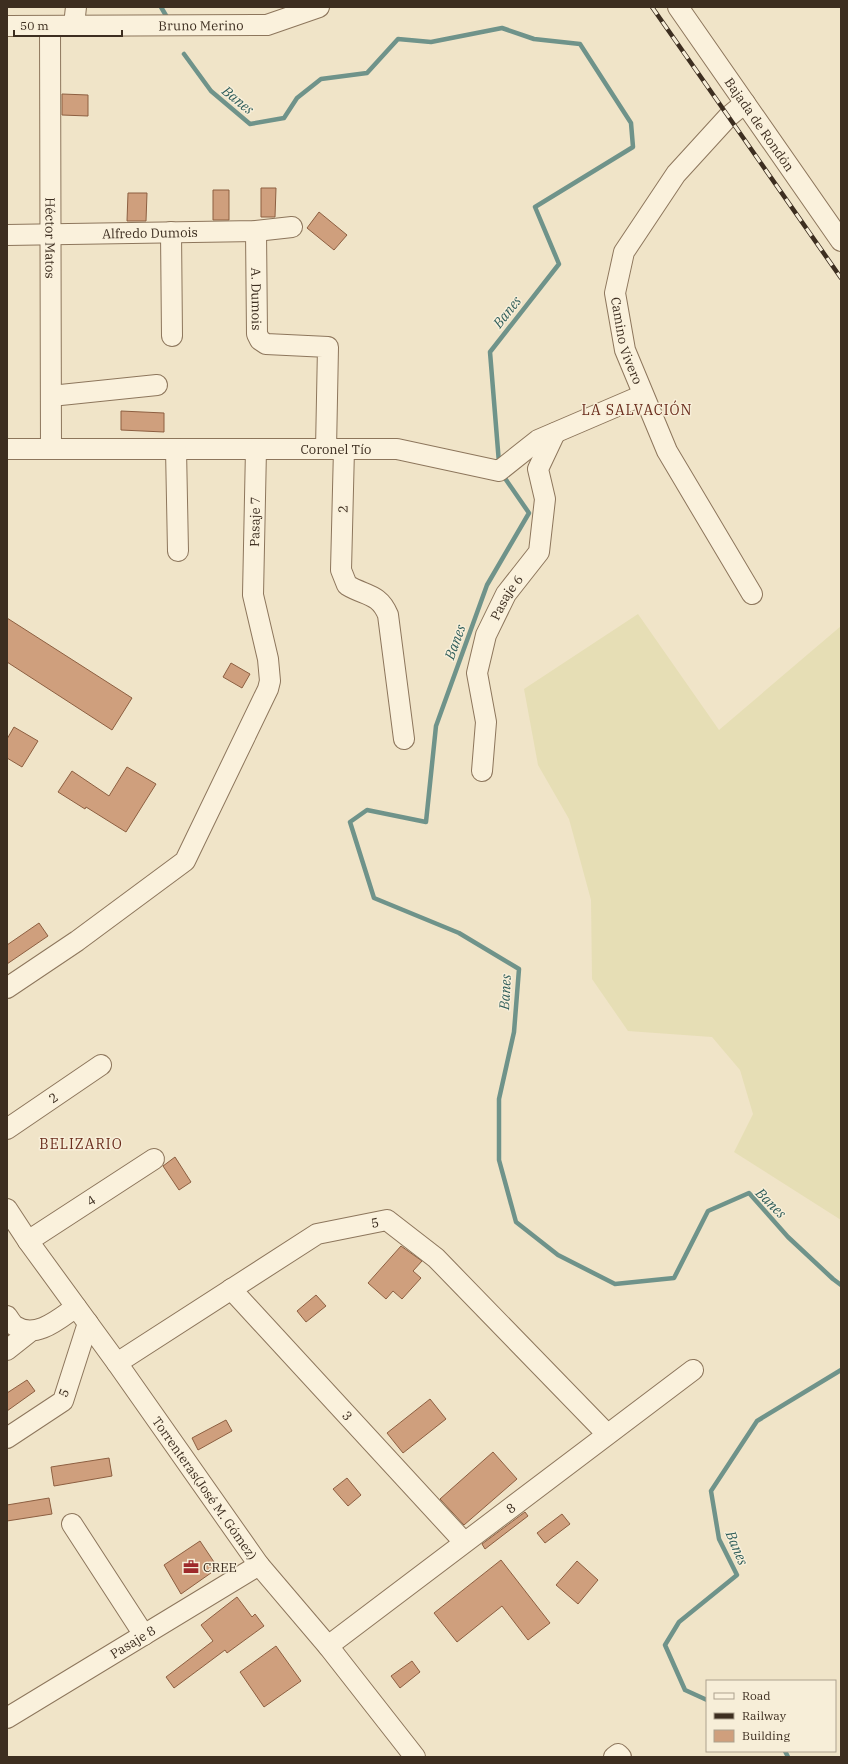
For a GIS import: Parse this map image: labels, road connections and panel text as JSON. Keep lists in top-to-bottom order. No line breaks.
{"streets":{"street":["Bruno Merino","Bajada de Rondón","Alfredo Dumois","Héctor Matos","A. Dumois","Camino Vivero","Coronel Tío","2","Pasaje 7","Pasaje 6","4","5","3","Torrenteras(José M. Gómez)","8","Pasaje 8"]},"crossings":[["Bruno Merino","Héctor Matos"],["Bajada de Rondón","Camino Vivero"],["Alfredo Dumois","Héctor Matos"],["Alfredo Dumois","A. Dumois"],["Héctor Matos","Coronel Tío"],["A. Dumois","Coronel Tío"],["A. Dumois","2"],["Camino Vivero","Coronel Tío"],["Coronel Tío","2"],["Coronel Tío","Pasaje 7"],["Coronel Tío","Pasaje 6"],["4","Torrenteras(José M. Gómez)"],["5","3"],["5","Torrenteras(José M. Gómez)"],["5","8"],["3","8"],["Torrenteras(José M. Gómez)","8"],["Torrenteras(José M. Gómez)","Pasaje 8"]],"districts":["LA SALVACIÓN","BELIZARIO"],"water":["Banes"],"places":{"office":["CREE"]},"legend":["Road","Railway","Building"],"scale_bar":"50 m"}
